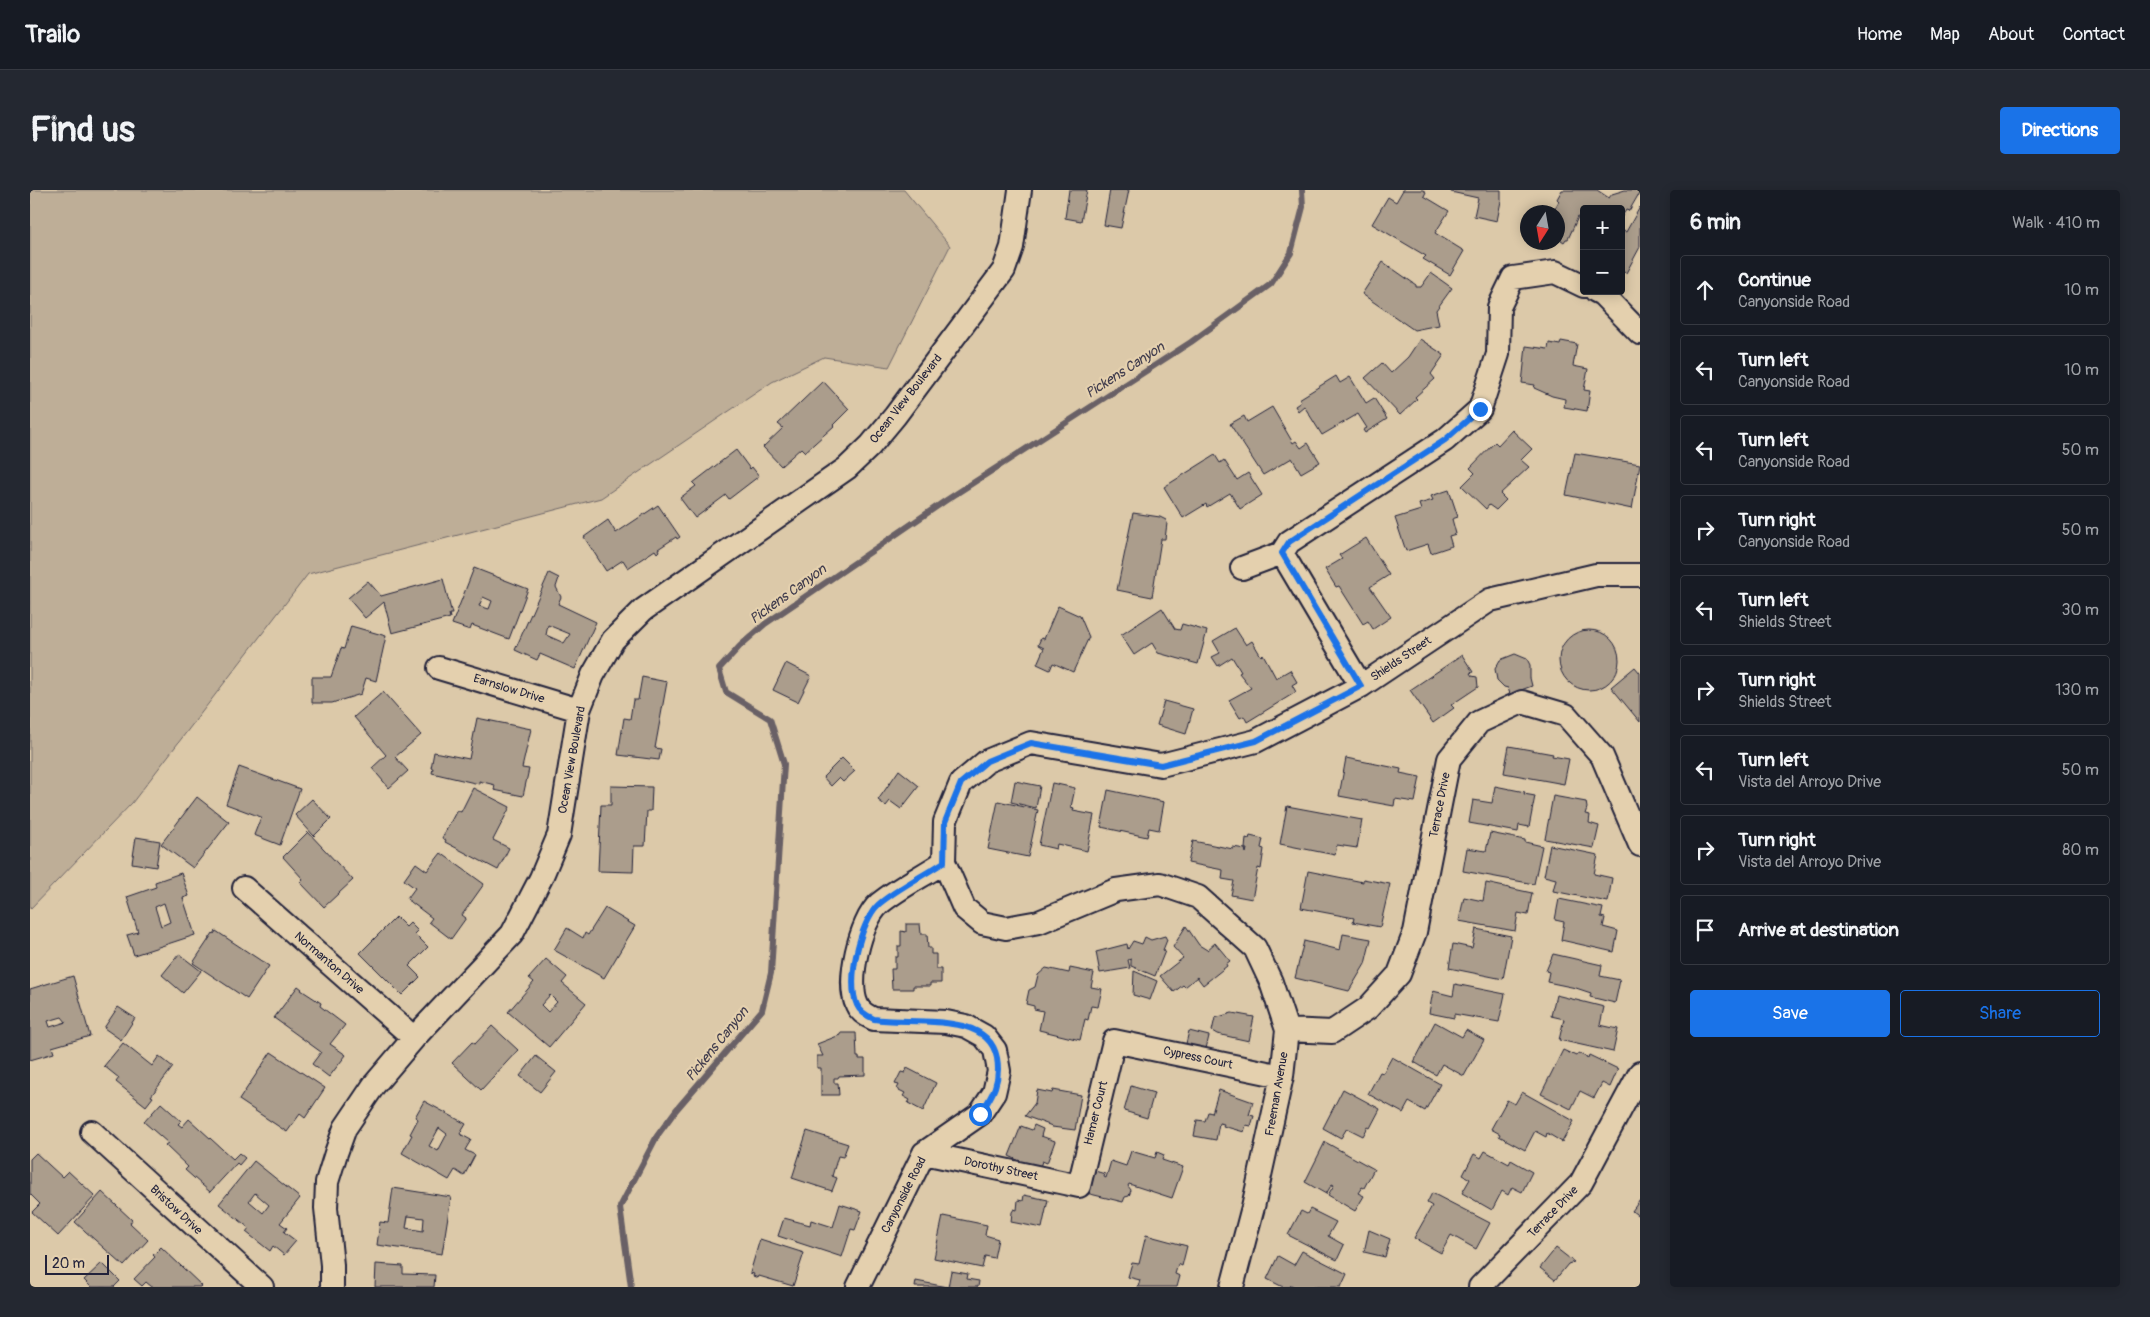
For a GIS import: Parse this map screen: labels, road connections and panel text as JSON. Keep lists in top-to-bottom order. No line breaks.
{"streets":{"street":["Ocean View Boulevard","Shields Street","Earnslow Drive","Terrace Drive","Normanton Drive","Cypress Court","Freeman Avenue","Hamer Court","Dorothy Street","Canyonside Road","Bristow Drive"]},"crossings":[["Ocean View Boulevard","Earnslow Drive"],["Ocean View Boulevard","Normanton Drive"],["Shields Street","Freeman Avenue"],["Shields Street","Canyonside Road"],["Terrace Drive","Freeman Avenue"],["Cypress Court","Freeman Avenue"],["Cypress Court","Hamer Court"],["Freeman Avenue","Canyonside Road"],["Hamer Court","Dorothy Street"],["Dorothy Street","Canyonside Road"]],"water":["Pickens Canyon"],"scale_bar":"20 m","north":"bottom","page":{"header":"Trailo","nav":["Home","Map","About","Contact"],"buttons":["Directions",["Save","Share"]],"title":"Find us","heading":["6 min","Walk · 410 m"],"map_buttons":["+","−"],"list":[["Continue","Canyonside Road","10 m"],["Turn left","Canyonside Road","10 m"],["Turn left","Canyonside Road","50 m"],["Turn right","Canyonside Road","50 m"],["Turn left","Shields Street","30 m"],["Turn right","Shields Street","130 m"],["Turn left","Vista del Arroyo Drive","50 m"],["Turn right","Vista del Arroyo Drive","80 m"],"Arrive at destination"],"scale":"20 m"}}
